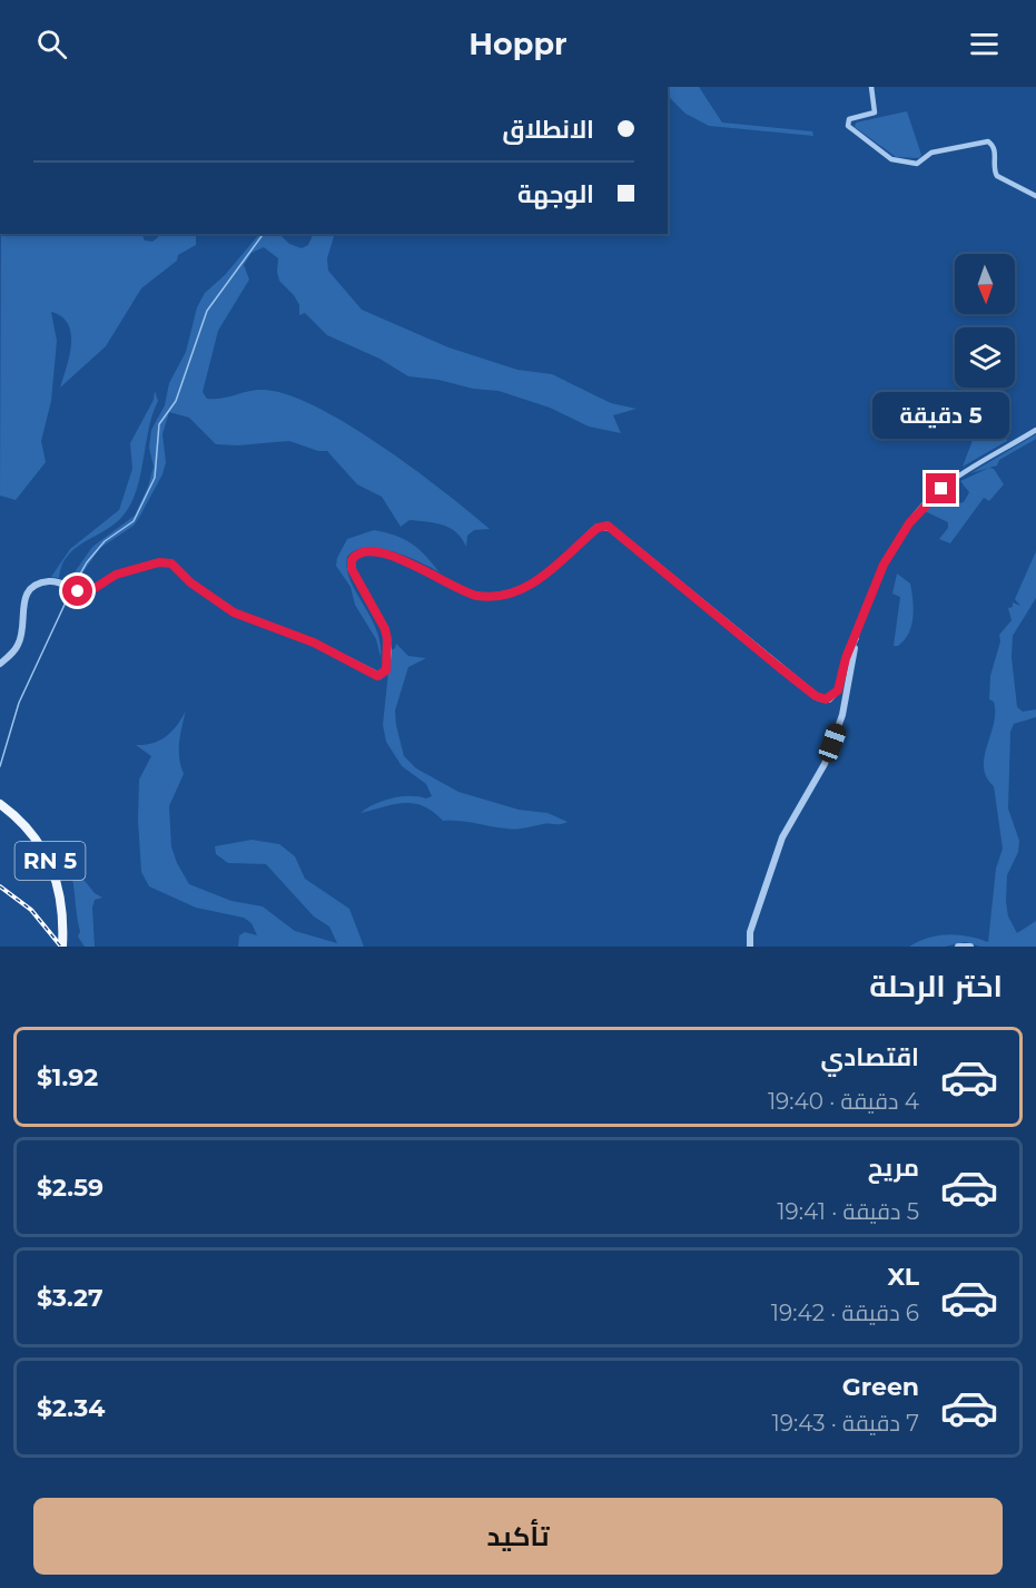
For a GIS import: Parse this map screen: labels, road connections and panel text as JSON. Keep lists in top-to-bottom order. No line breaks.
{"streets":{"main road":["RN 5"]},"north":"bottom","page":{"header":"Hoppr","banner":["الانطلاق","الوجهة"],"bubble":"5 دقيقة","heading":"اختر الرحلة","list":[{"name":"اقتصادي","note":"4 دقيقة · 19:40","value":"$1.92"},{"name":"مريح","note":"5 دقيقة · 19:41","value":"$2.59"},{"name":"XL","note":"6 دقيقة · 19:42","value":"$3.27"},{"name":"Green","note":"7 دقيقة · 19:43","value":"$2.34"}],"buttons":"تأكيد"}}
